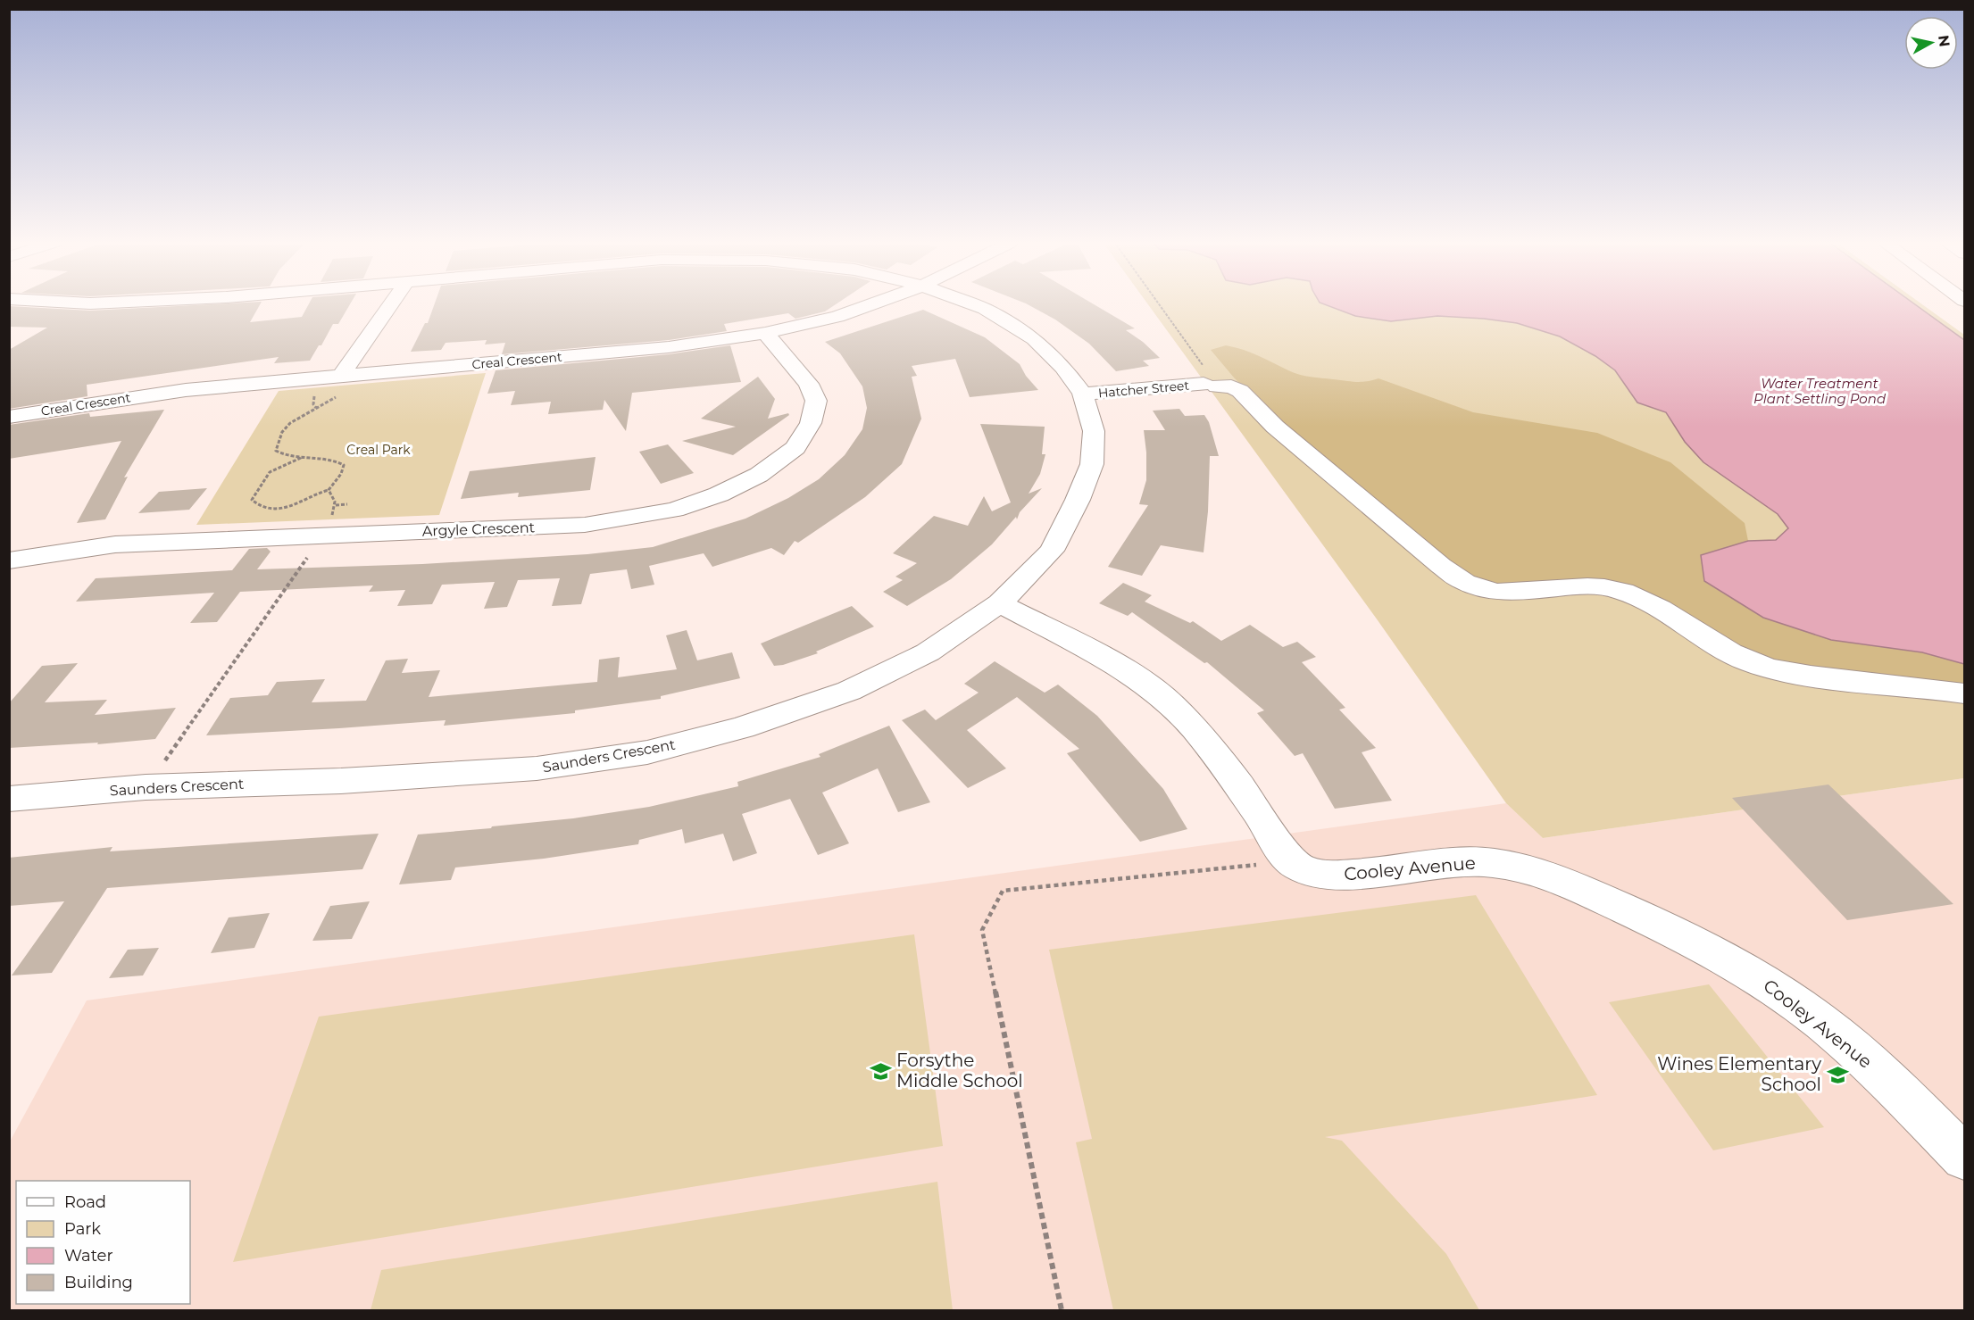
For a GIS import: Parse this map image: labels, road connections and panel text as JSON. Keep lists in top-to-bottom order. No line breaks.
{"streets":{"main road":["Creal Crescent","Hatcher Street","Argyle Crescent","Saunders Crescent","Cooley Avenue"]},"crossings":[["Creal Crescent","Argyle Crescent"],["Hatcher Street","Saunders Crescent"],["Saunders Crescent","Cooley Avenue"]],"water":["Water Treatment Plant Settling Pond"],"parks":["Creal Park"],"places":{"school or university":["Forsythe Middle School","Wines Elementary School"]},"legend":["Road","Park","Water","Building"],"north":"right"}
